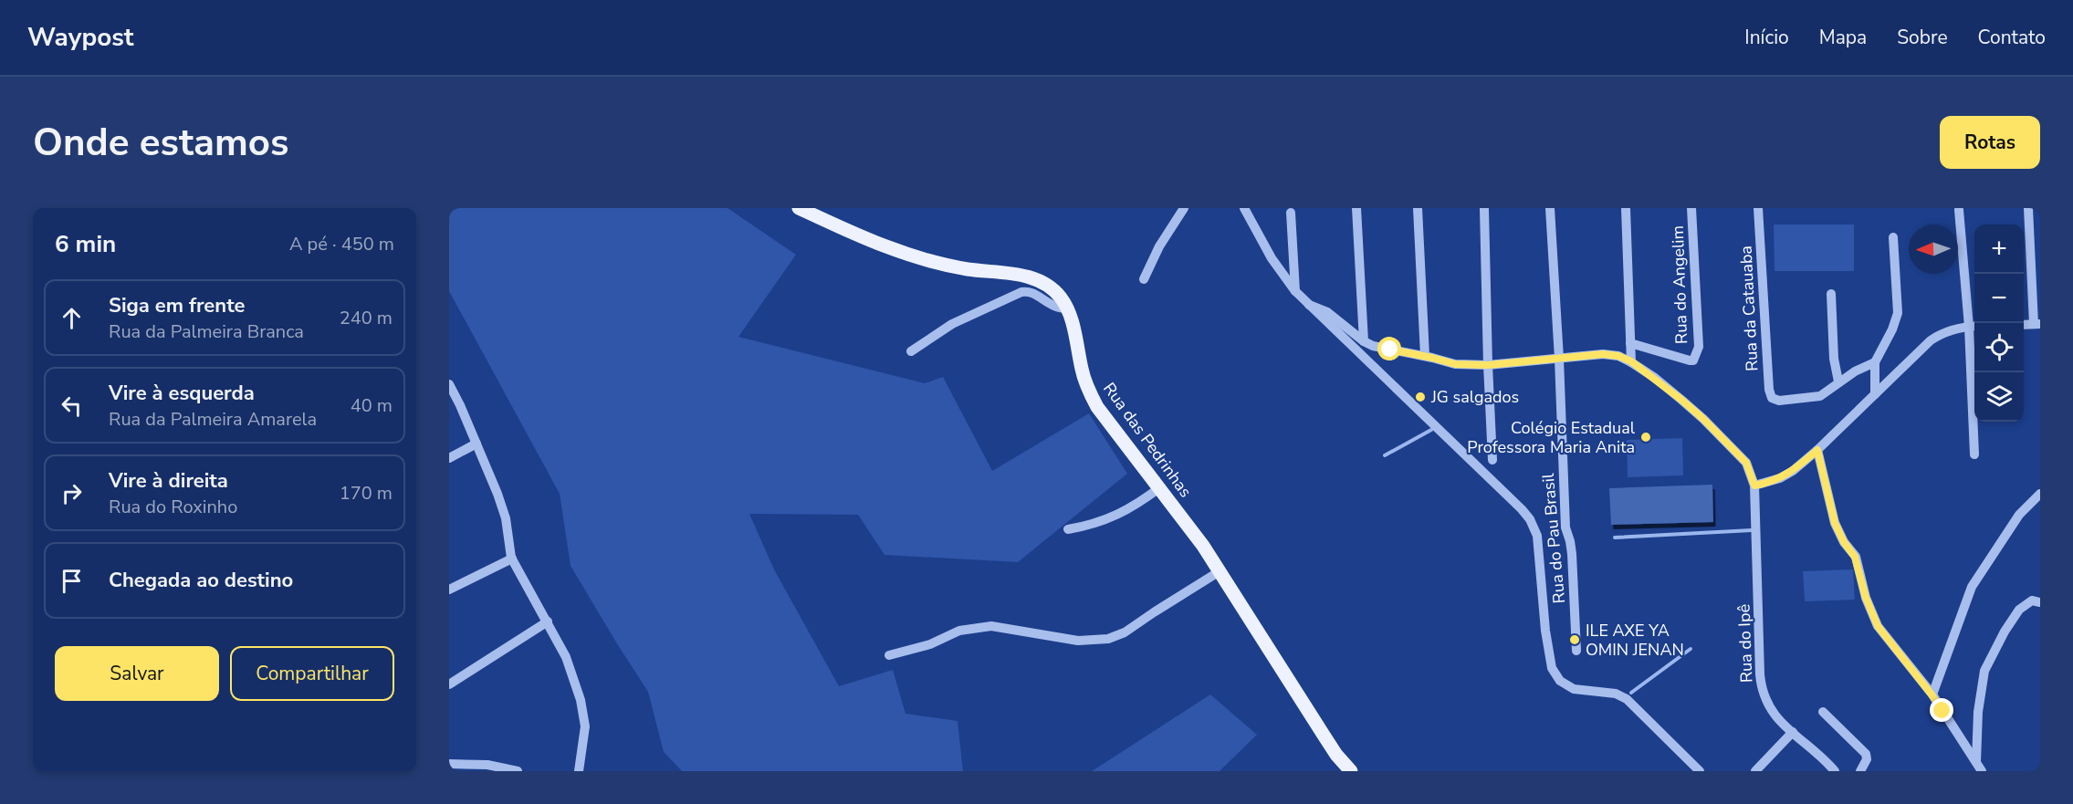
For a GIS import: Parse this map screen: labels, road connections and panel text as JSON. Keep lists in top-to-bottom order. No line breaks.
{"streets":{"main road":["Rua das Pedrinhas"],"street":["Rua do Angelim","Rua da Catauaba","Rua do Pau Brasil","Rua do Ipê"]},"places":["JG salgados","Colégio Estadual Professora Maria Anita","ILE AXE YA OMIN JENAN"],"north":"left","page":{"header":"Waypost","nav":["Início","Mapa","Sobre","Contato"],"buttons":["Rotas",["Salvar","Compartilhar"]],"title":"Onde estamos","heading":["6 min","A pé · 450 m"],"map_buttons":["+","−"],"list":[["Siga em frente","Rua da Palmeira Branca","240 m"],["Vire à esquerda","Rua da Palmeira Amarela","40 m"],["Vire à direita","Rua do Roxinho","170 m"],"Chegada ao destino"]}}
